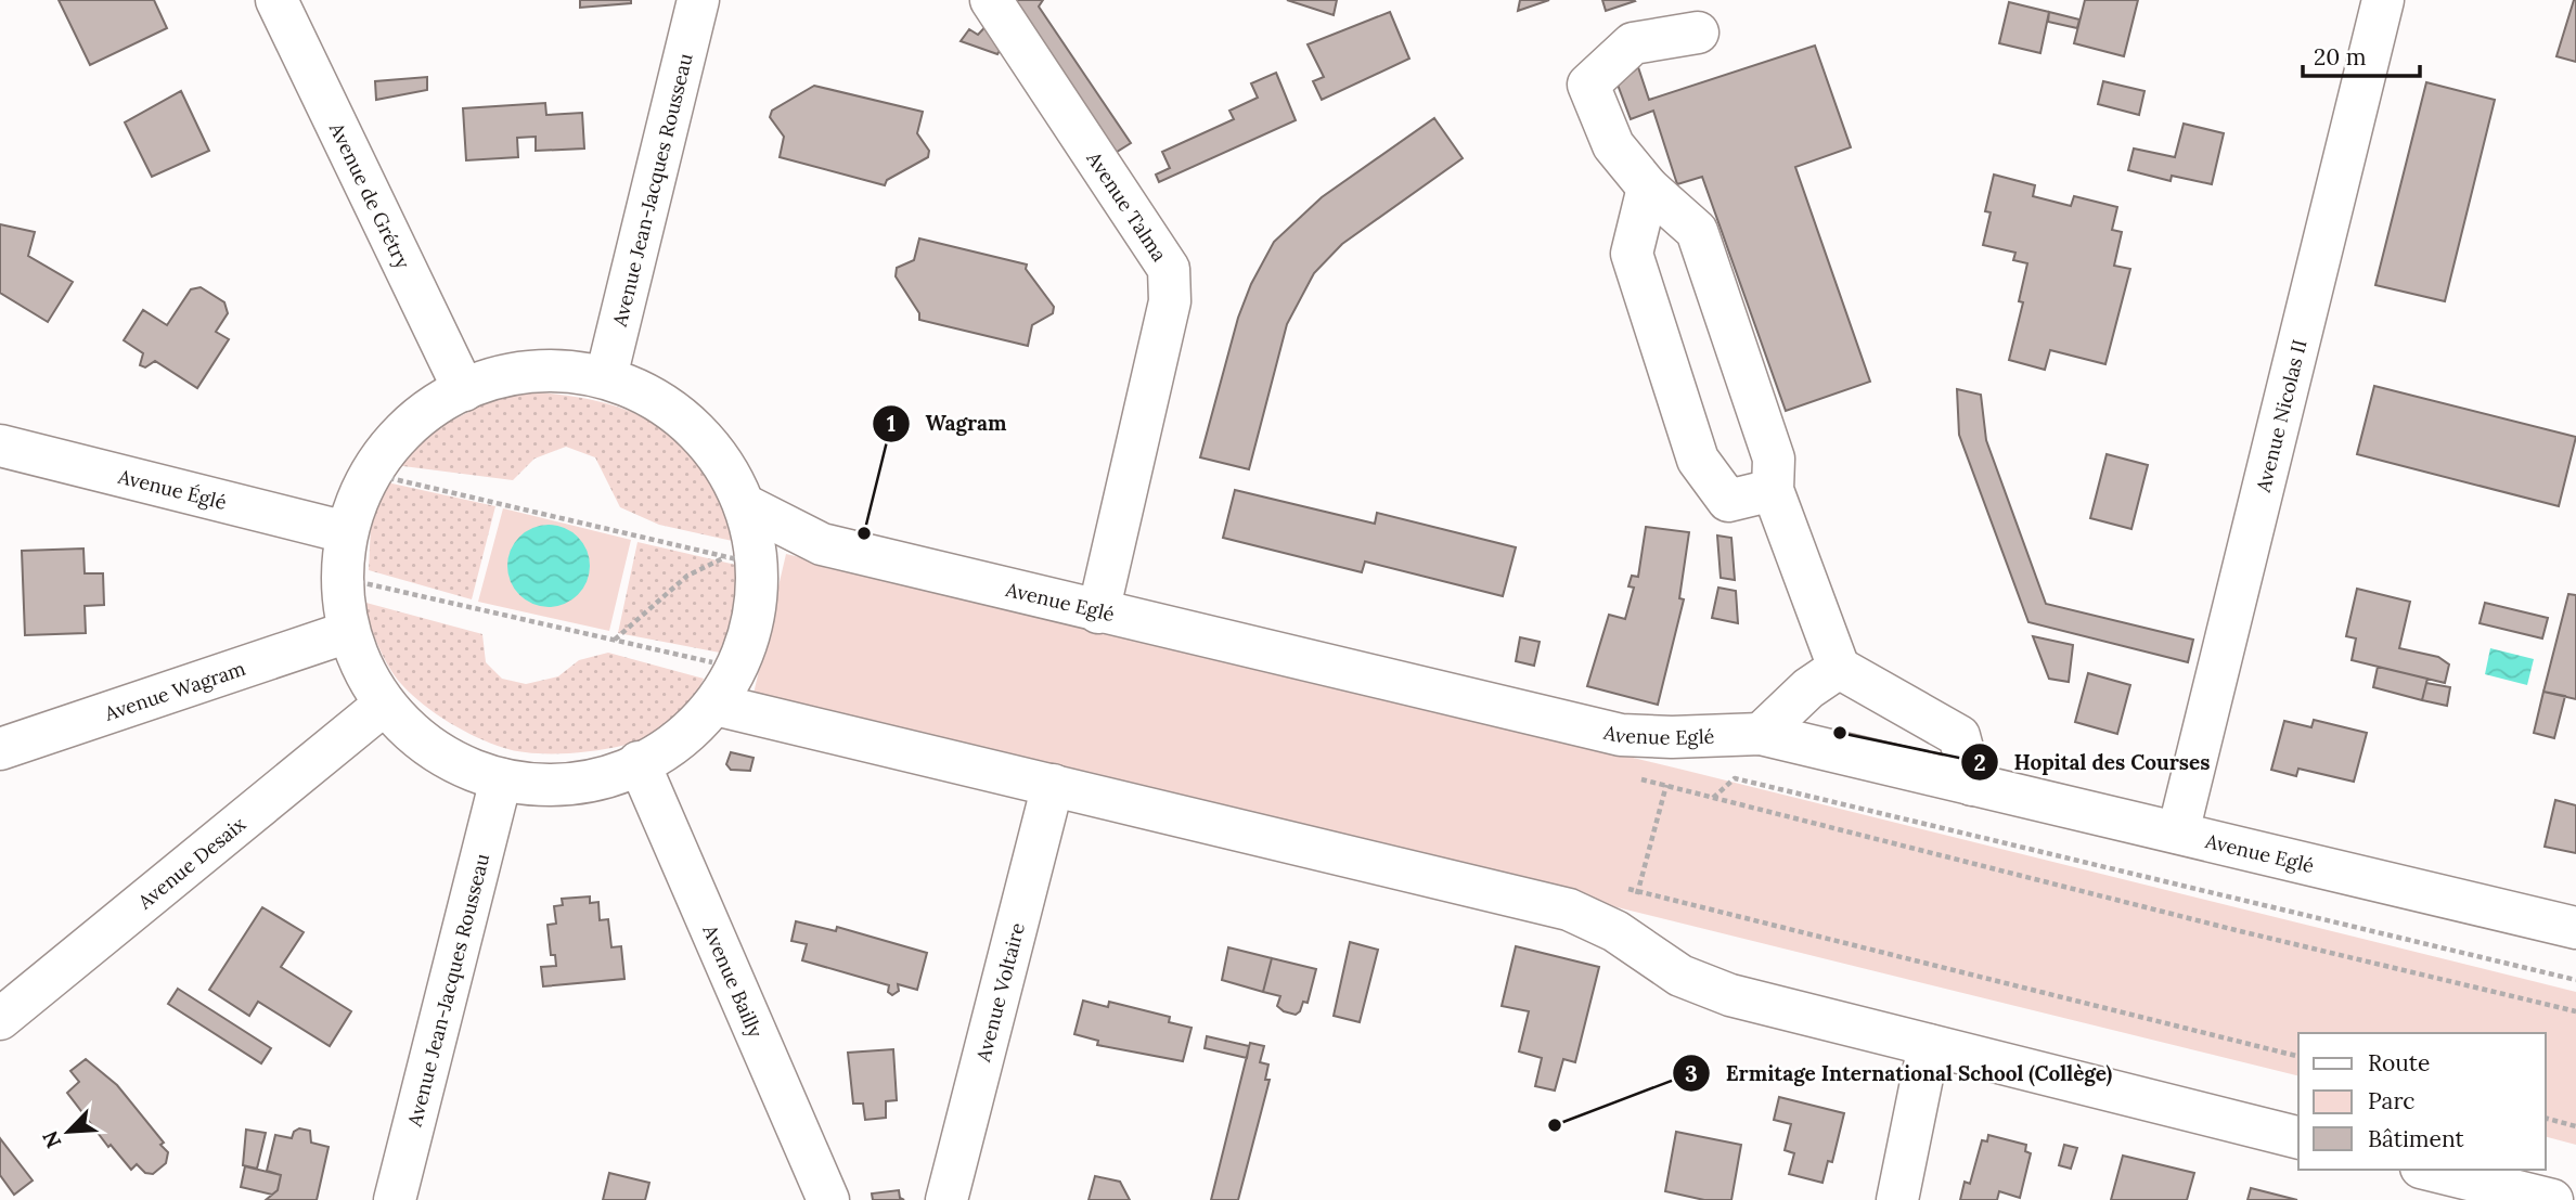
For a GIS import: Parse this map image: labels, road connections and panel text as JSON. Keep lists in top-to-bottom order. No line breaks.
{"streets":{"street":["Avenue Jean-Jacques Rousseau","Avenue de Grétry","Avenue Talma","Avenue Nicolas II","Avenue Églé","Avenue Eglé","Avenue Wagram","Avenue Desaix","Avenue Bailly","Avenue Voltaire"]},"crossings":[["Avenue Talma","Avenue Eglé"],["Avenue Nicolas II","Avenue Eglé"]],"places":["Wagram","Hopital des Courses","Ermitage International School (Collège)"],"legend":["Route","Parc","Bâtiment"],"scale_bar":"20 m","north":"bottom left"}
